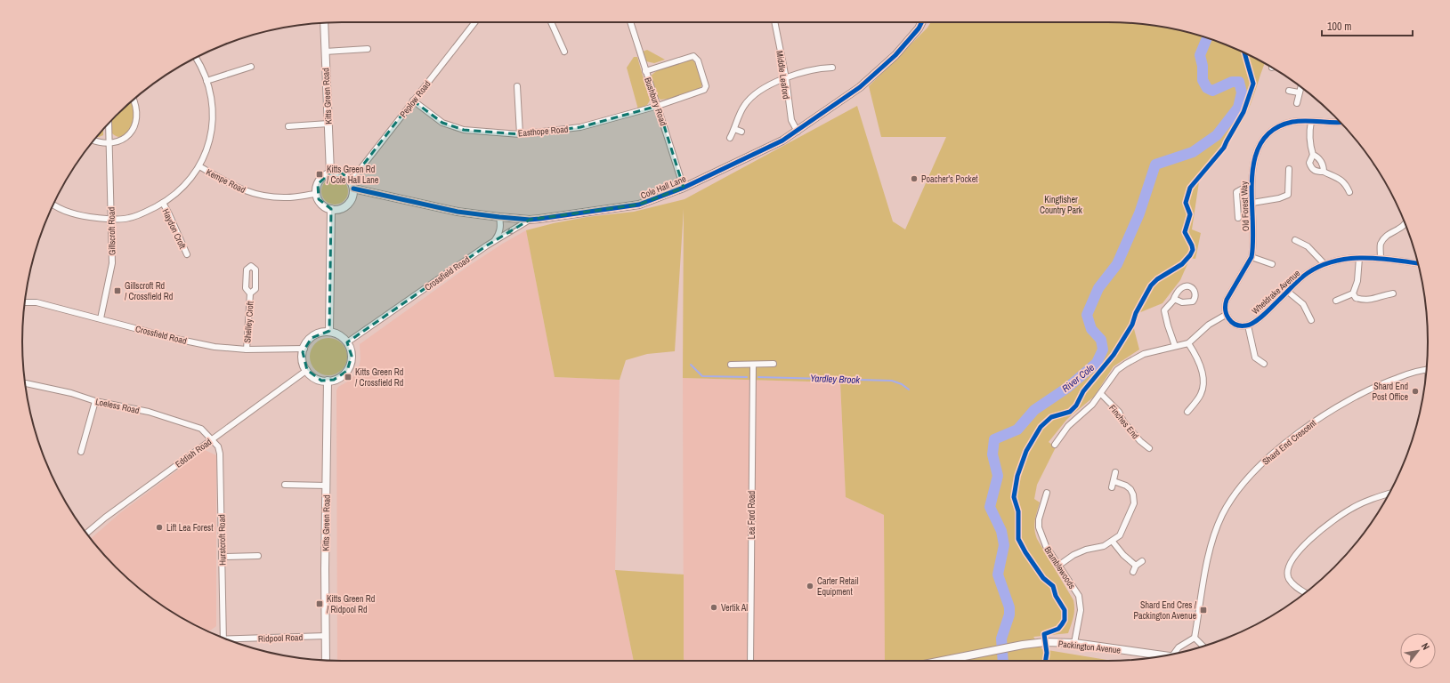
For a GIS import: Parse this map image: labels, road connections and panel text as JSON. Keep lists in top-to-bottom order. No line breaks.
{"streets":{"street":["Middle Leaford","Kitts Green Road","Peplow Road","Bushbury Road","Easthope Road","Kempe Road","Cole Hall Lane","Old Forest Way","Haydon Croft","Gillscroft Road","Crossfield Road","Wheldrake Avenue","Shelley Croft","Loeless Road","Finches End","Shard End Crescent","Eddish Road","Lea Ford Road","Hurstcroft Road","Bramblewoods","Ridpool Road","Packington Avenue"]},"crossings":[["Middle Leaford","Cole Hall Lane"],["Kitts Green Road","Peplow Road"],["Kitts Green Road","Kempe Road"],["Kitts Green Road","Cole Hall Lane"],["Kitts Green Road","Crossfield Road"],["Kitts Green Road","Eddish Road"],["Kitts Green Road","Ridpool Road"],["Peplow Road","Easthope Road"],["Peplow Road","Kempe Road"],["Peplow Road","Cole Hall Lane"],["Bushbury Road","Easthope Road"],["Bushbury Road","Cole Hall Lane"],["Kempe Road","Cole Hall Lane"],["Cole Hall Lane","Crossfield Road"],["Old Forest Way","Wheldrake Avenue"],["Gillscroft Road","Crossfield Road"],["Crossfield Road","Shelley Croft"],["Crossfield Road","Eddish Road"],["Loeless Road","Eddish Road"],["Loeless Road","Hurstcroft Road"],["Eddish Road","Hurstcroft Road"],["Bramblewoods","Packington Avenue"]],"water":["River Cole","Yardley Brook"],"parks":["Kingfisher Country Park"],"places":{"transit":["Kitts Green Rd / Cole Hall Lane","Gillscroft Rd / Crossfield Rd","Kitts Green Rd / Crossfield Rd","Kitts Green Rd / Ridpool Rd","Shard End Cres / Packington Avenue"],"other":["Poacher's Pocket","Shard End Post Office","Lift Lea Forest","Carter Retail Equipment","Vertik Al"]},"scale_bar":"100 m","north":"top right"}
